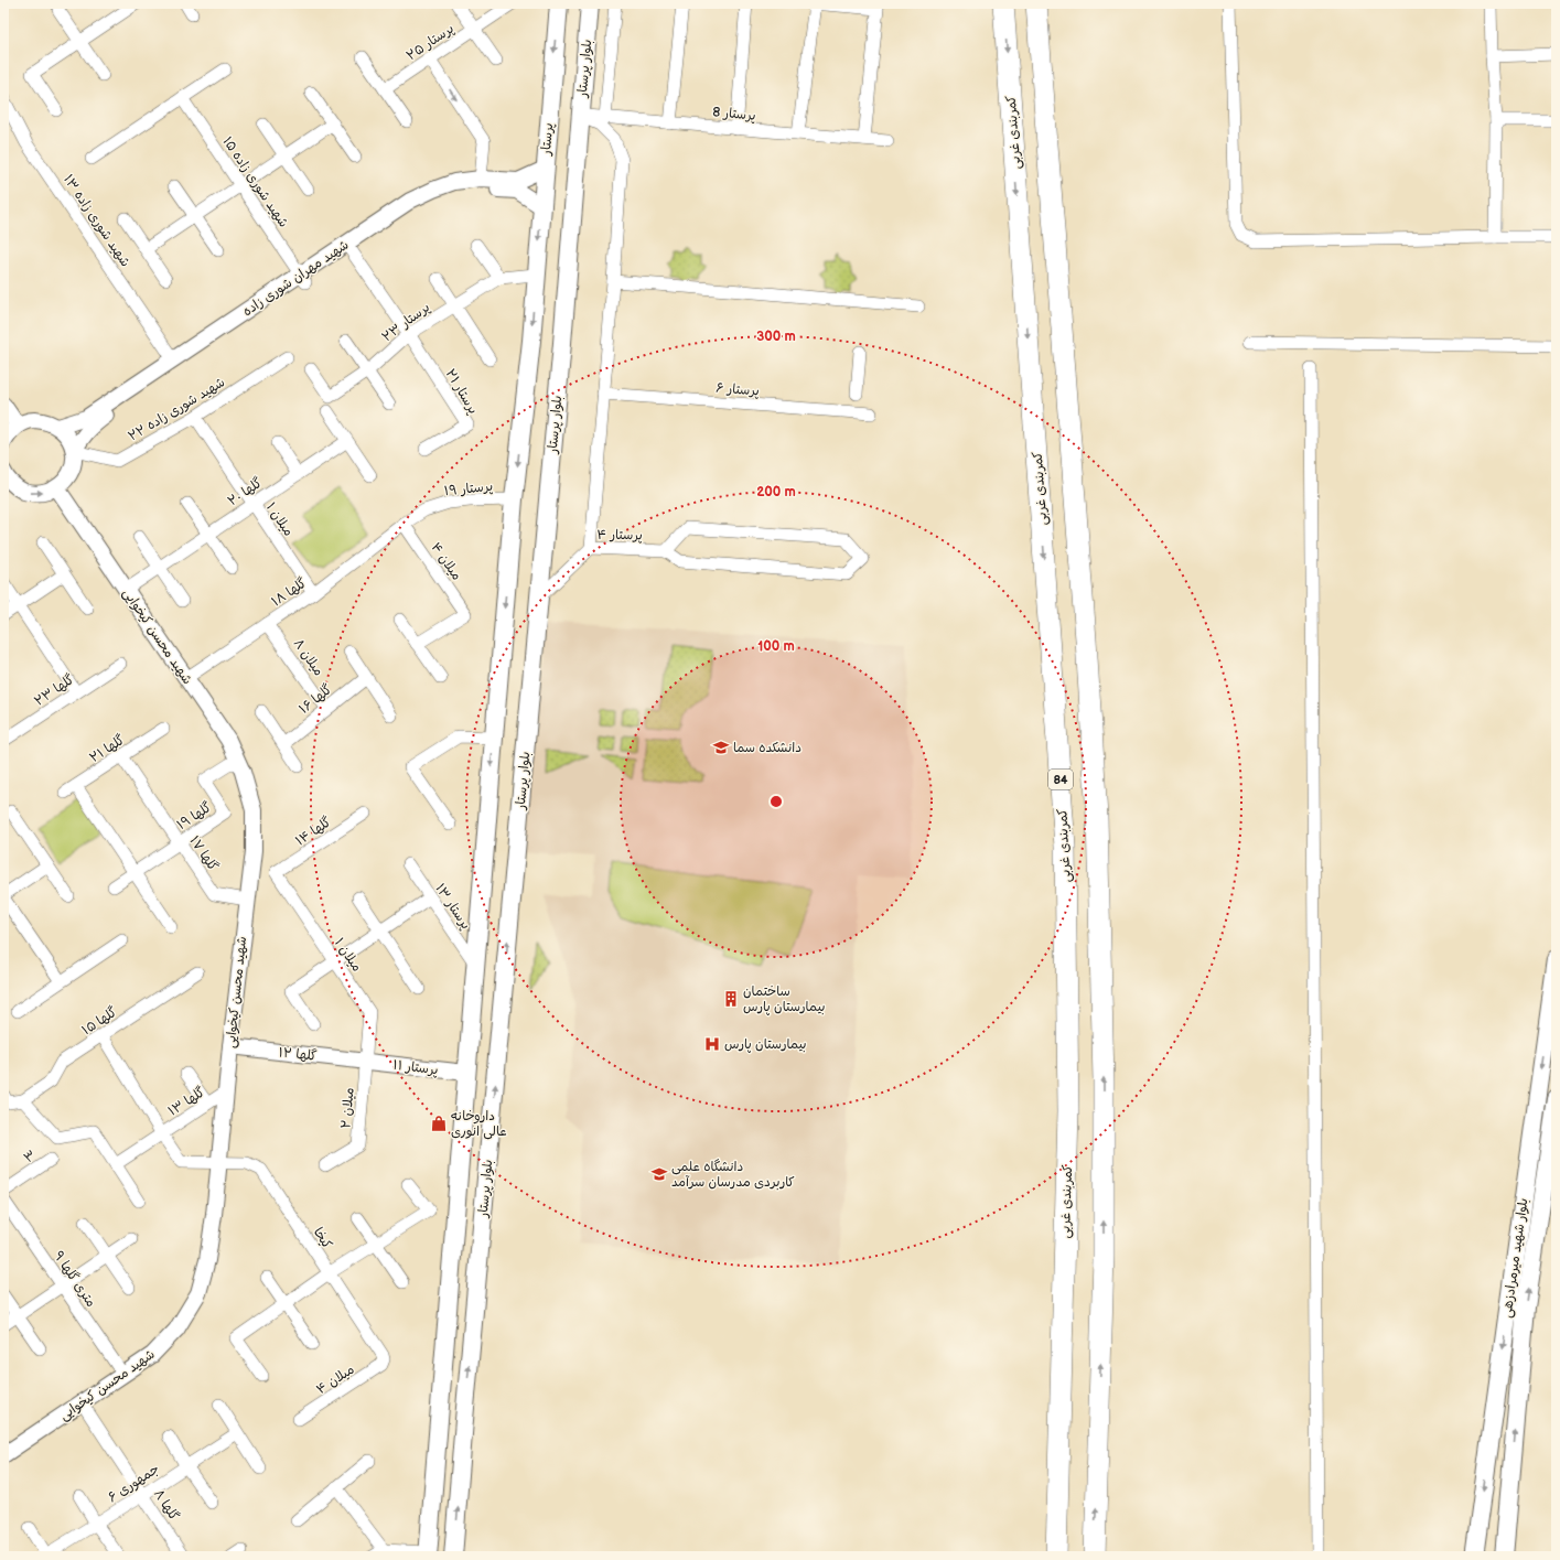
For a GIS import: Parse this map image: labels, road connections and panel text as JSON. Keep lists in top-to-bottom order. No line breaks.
{"streets":{"highway":["کمربندی غربی","84"],"main road":["بلوار پرستار","پرستار","بلوار شهید میرمرادزهی"],"street":["پرستار ۲۵","پرستار 8","شهید شوری زاده ۱۵","شهید شوری زاده ۱۳","شهید مهران شوری زاده","پرستار ۲۳","پرستار ۶","پرستار ۲۱","شهید شوری زاده ۲۲","پرستار ۱۹","گلها ۲۰","میلان ۱","پرستار ۴","میلان ۴","گلها ۱۸","شهید محسن کیخوایی","میلان ۸","گلها ۲۳","گلها ۱۶","گلها ۲۱","گلها ۱۹","گلها ۱۴","گلها ۱۷","پرستار ۱۳","گلها ۱۵","گلها ۱۲","پرستار ۱۱","گلها ۱۳","میلان ۲","۳","کیخا","۹ متری گلها","جمهوری ۶","گلها ۸"]},"crossings":[["بلوار پرستار","پرستار 8"],["بلوار پرستار","پرستار ۴"],["پرستار","شهید مهران شوری زاده"],["پرستار","پرستار ۲۳"],["شهید شوری زاده ۱۵","شهید مهران شوری زاده"],["شهید شوری زاده ۱۳","شهید مهران شوری زاده"],["شهید مهران شوری زاده","شهید شوری زاده ۲۲"],["پرستار ۲۳","پرستار ۲۱"],["شهید شوری زاده ۲۲","میلان ۱"],["پرستار ۱۹","میلان ۴"],["پرستار ۱۹","گلها ۱۸"],["گلها ۲۰","میلان ۱"],["گلها ۲۰","شهید محسن کیخوایی"],["میلان ۱","گلها ۱۸"],["میلان ۱","گلها ۱۴"],["میلان ۱","گلها ۱۲"],["میلان ۱","پرستار ۱۱"],["میلان ۱","میلان ۲"],["میلان ۴","گلها ۱۸"],["میلان ۴","کیخا"],["گلها ۱۸","شهید محسن کیخوایی"],["گلها ۱۸","میلان ۸"],["شهید محسن کیخوایی","گلها ۱۹"],["شهید محسن کیخوایی","گلها ۱۷"],["شهید محسن کیخوایی","گلها ۱۲"],["شهید محسن کیخوایی","گلها ۱۳"],["شهید محسن کیخوایی","کیخا"],["شهید محسن کیخوایی","۹ متری گلها"],["شهید محسن کیخوایی","گلها ۸"],["میلان ۸","گلها ۱۶"],["گلها ۲۱","گلها ۱۷"],["گلها ۱۹","گلها ۱۷"],["گلها ۱۲","پرستار ۱۱"],["گلها ۱۲","میلان ۲"],["پرستار ۱۱","میلان ۲"],["گلها ۱۳","کیخا"],["جمهوری ۶","گلها ۸"]],"one_way":["پرستار"],"places":{"school or university":["دانشکده سما","دانشگاه علمی کاربردی مدرسان سرآمد"],"building":["ساختمان بیمارستان پارس"],"hospital":["بیمارستان پارس"],"shop":["داروخانه عالی انوری"]},"rings":["300 m","200 m","100 m"]}
